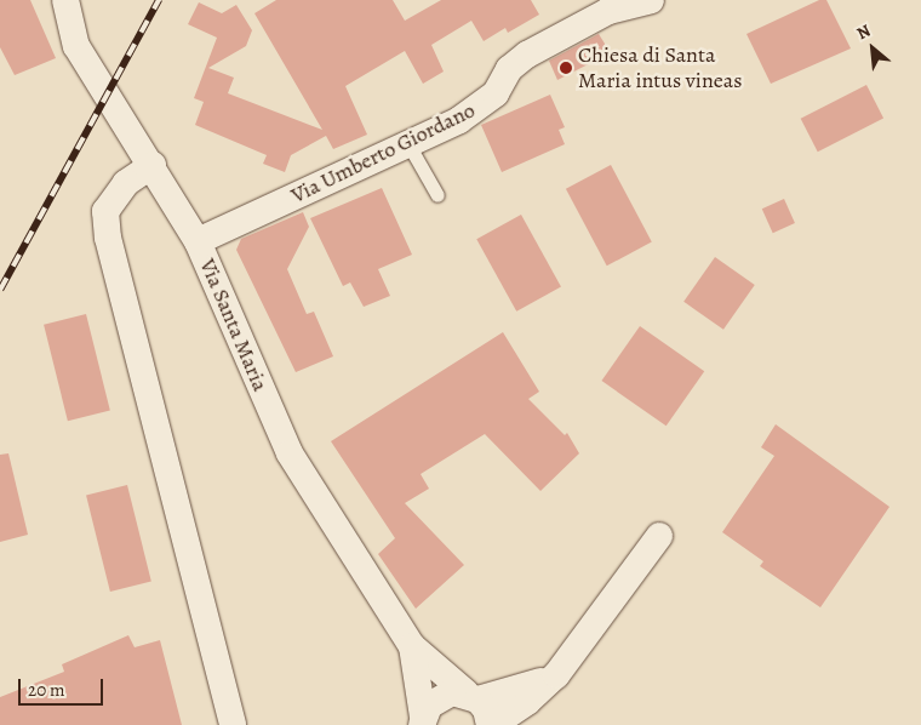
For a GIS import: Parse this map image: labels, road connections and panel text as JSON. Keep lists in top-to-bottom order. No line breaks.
{"streets":{"street":["Via Umberto Giordano","Via Santa Maria"]},"crossings":[["Via Umberto Giordano","Via Santa Maria"]],"places":["Chiesa di Santa Maria intus vineas"],"scale_bar":"20 m","north":"top left"}
